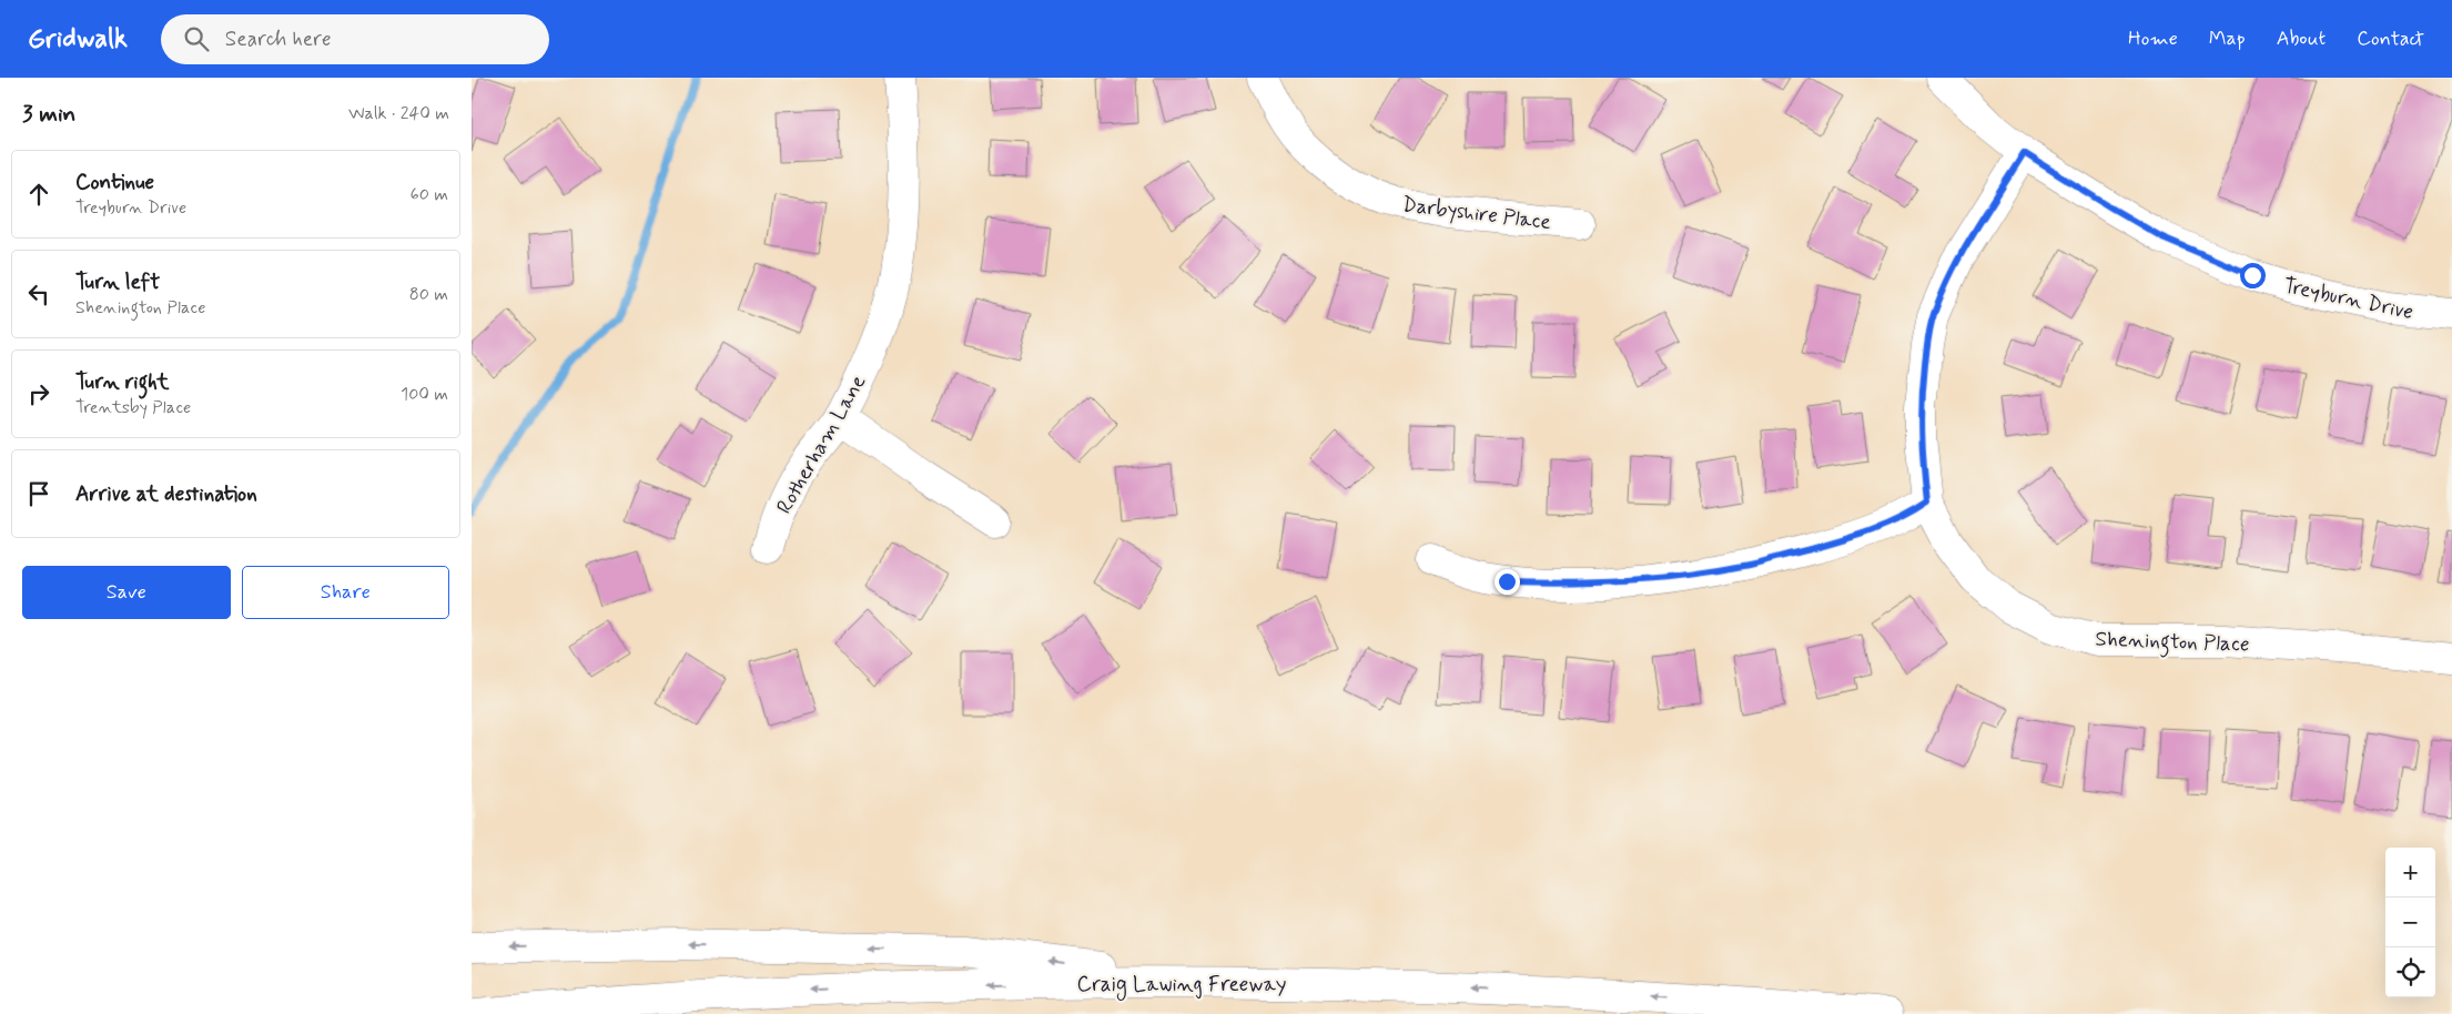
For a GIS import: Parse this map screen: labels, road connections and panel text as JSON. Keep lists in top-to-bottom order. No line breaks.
{"streets":{"main road":["Darbyshire Place","Treyburn Drive","Rotherham Lane","Shenington Place","Craig Lawing Freeway"]},"crossings":[["Treyburn Drive","Shenington Place"]],"page":{"header":"Gridwalk","search":"Search here","nav":["Home","Map","About","Contact"],"heading":["3 min","Walk · 240 m"],"list":[["Continue","Treyburn Drive","60 m"],["Turn left","Shenington Place","80 m"],["Turn right","Trentsby Place","100 m"],"Arrive at destination"],"buttons":["Save","Share"],"map_buttons":["+","−"]}}
